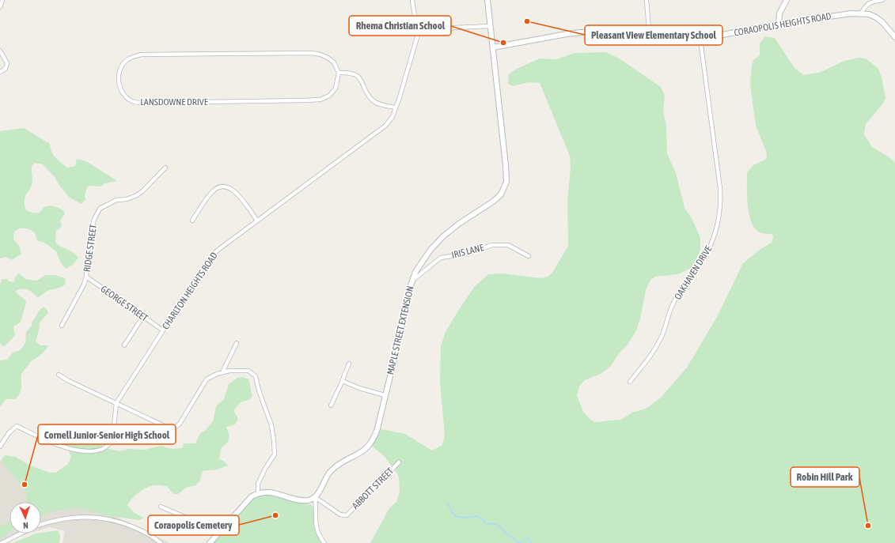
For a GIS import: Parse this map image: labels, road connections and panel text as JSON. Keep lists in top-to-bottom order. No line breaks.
{"streets":{"street":["CORAOPOLIS HEIGHTS ROAD","LANSDOWNE DRIVE","RIDGE STREET","IRIS LANE","OAKHAVEN DRIVE","CHARLTON HEIGHTS ROAD","GEORGE STREET","MAPLE STREET EXTENSION","ABBOTT STREET"]},"crossings":[["CORAOPOLIS HEIGHTS ROAD","OAKHAVEN DRIVE"],["CORAOPOLIS HEIGHTS ROAD","MAPLE STREET EXTENSION"],["RIDGE STREET","GEORGE STREET"],["IRIS LANE","MAPLE STREET EXTENSION"],["CHARLTON HEIGHTS ROAD","GEORGE STREET"],["MAPLE STREET EXTENSION","ABBOTT STREET"]],"places":["Pleasant View Elementary School","Rhema Christian School","Cornell Junior-Senior High School","Coraopolis Cemetery","Robin Hill Park"],"north":"bottom"}
